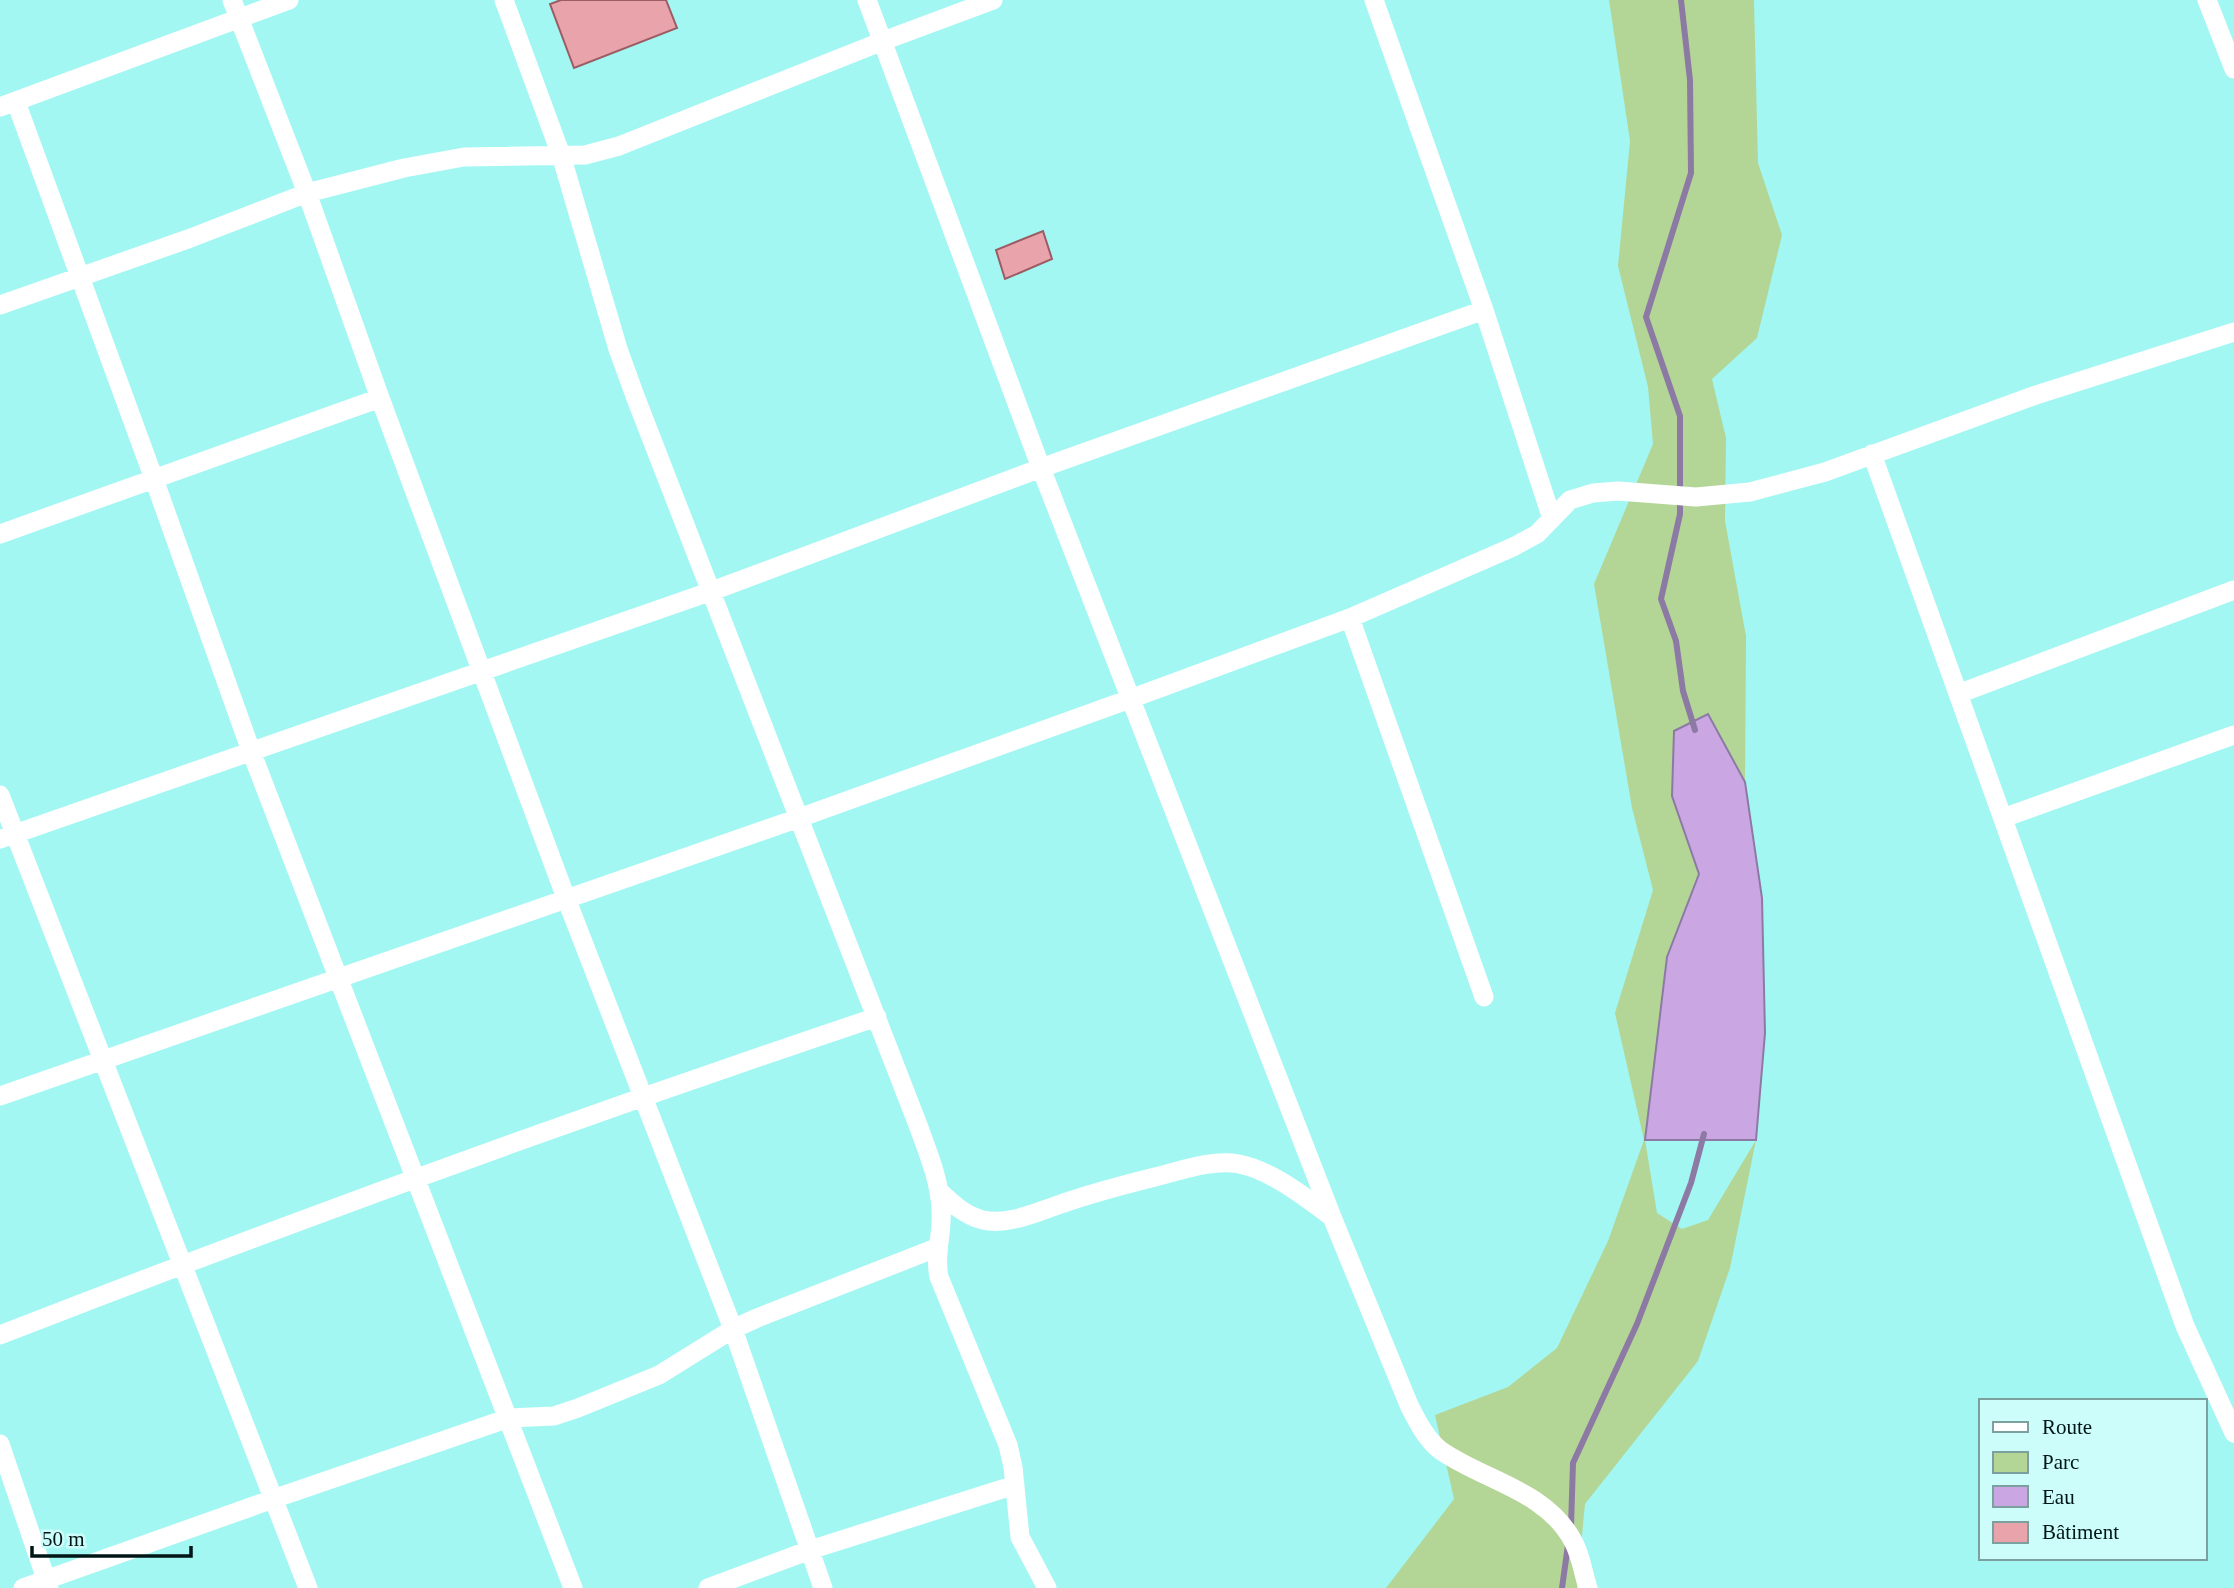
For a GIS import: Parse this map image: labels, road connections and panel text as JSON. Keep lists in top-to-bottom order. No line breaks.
{"legend":["Route","Parc","Eau","Bâtiment"],"scale_bar":"50 m"}
